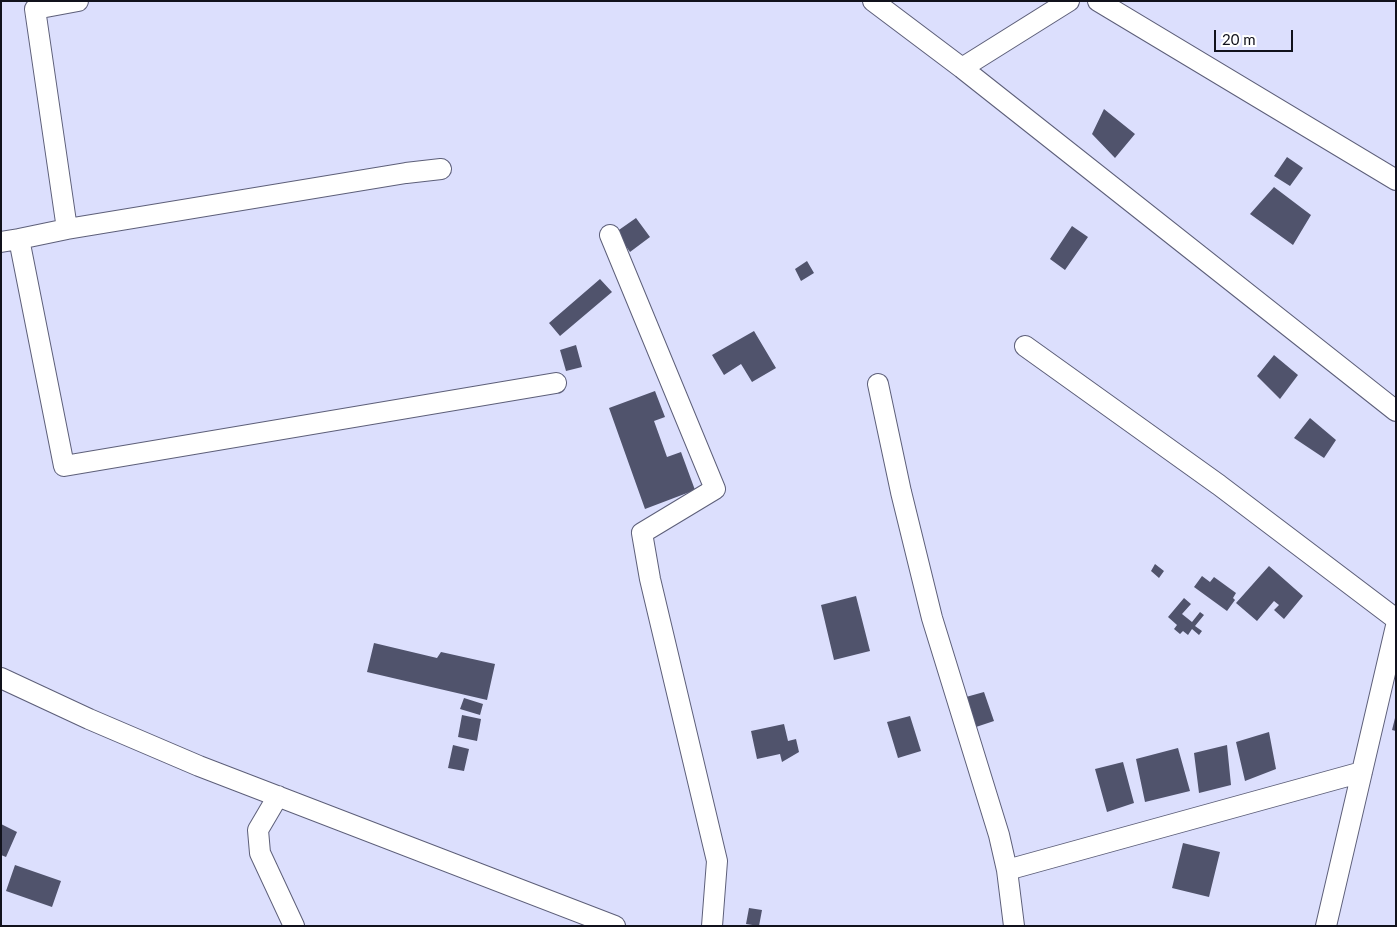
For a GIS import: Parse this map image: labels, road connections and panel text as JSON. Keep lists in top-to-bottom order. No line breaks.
{"scale_bar":"20 m"}
